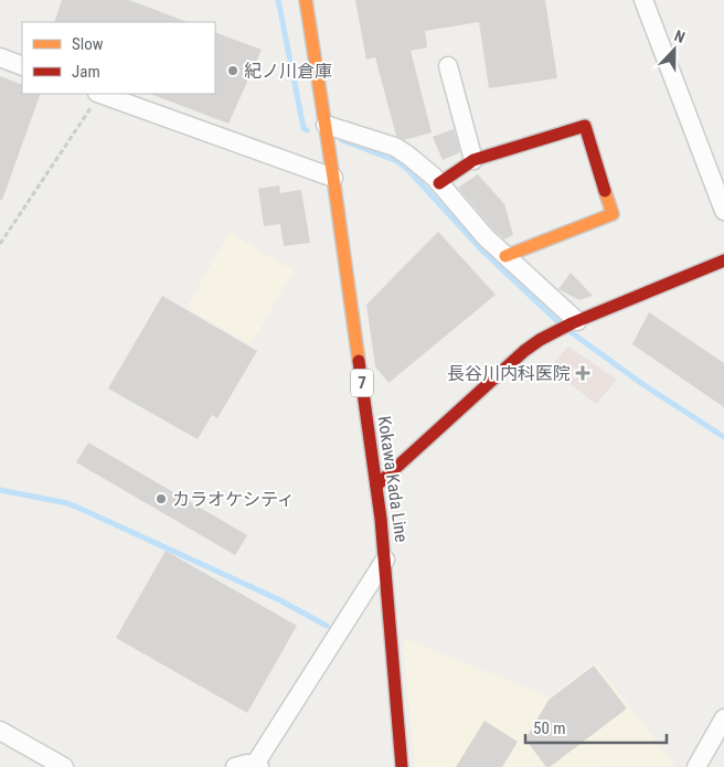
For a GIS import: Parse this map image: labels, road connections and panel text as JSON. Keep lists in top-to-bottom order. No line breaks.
{"streets":{"street":["7","Kokawa Kada Line"]},"places":{"other":["紀ノ川倉庫","カラオケシティ"],"health":["長谷川内科医院"]},"legend":["Slow","Jam"],"scale_bar":"50 m","north":"top"}
